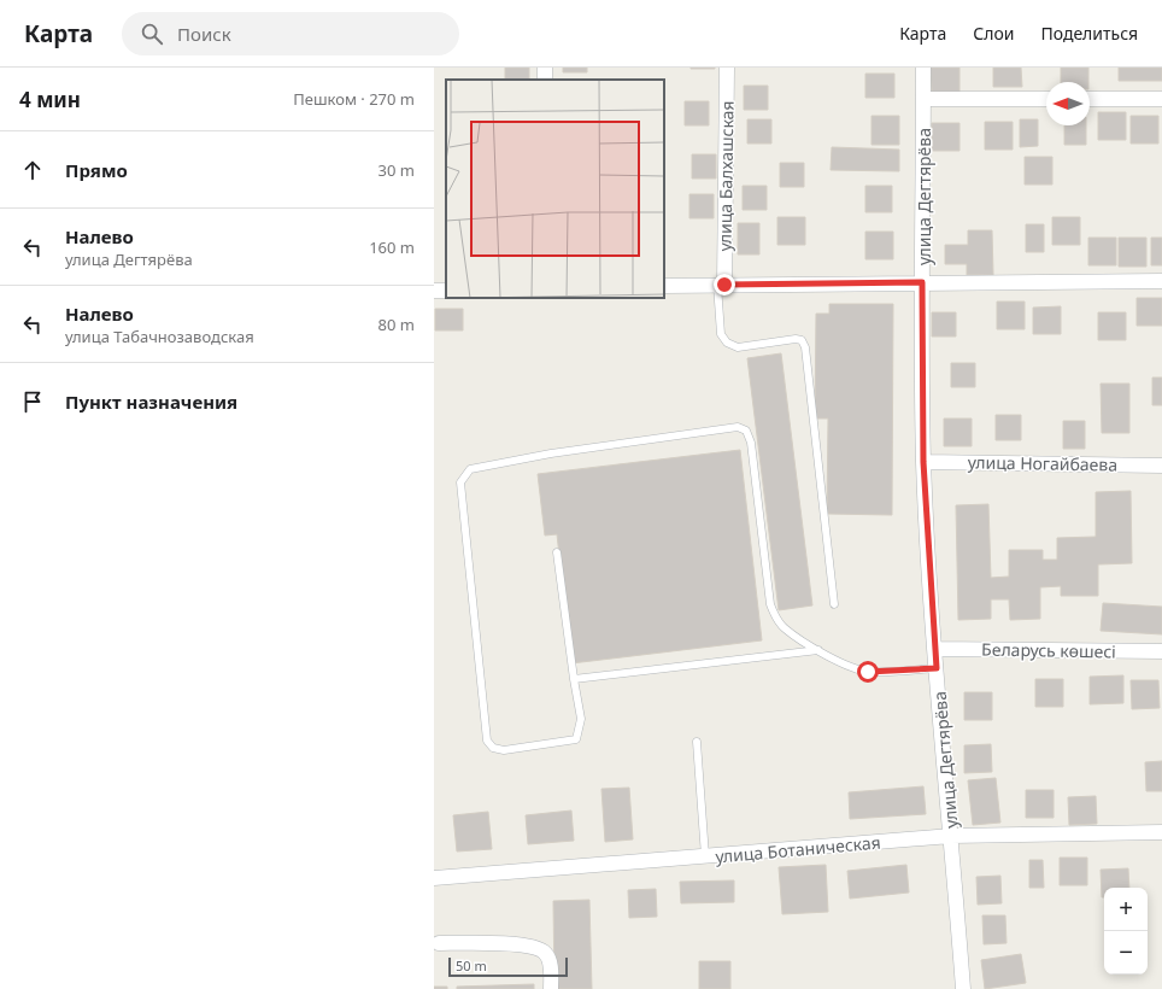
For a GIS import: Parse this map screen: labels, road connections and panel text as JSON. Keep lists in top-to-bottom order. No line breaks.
{"streets":{"street":["улица Балхашская","улица Дегтярёва","улица Ногайбаева","Беларусь көшесі","улица Ботаническая"]},"crossings":[["улица Дегтярёва","улица Ногайбаева"],["улица Дегтярёва","Беларусь көшесі"],["улица Дегтярёва","улица Ботаническая"]],"scale_bar":"50 m","north":"left","page":{"header":"Карта","search":"Поиск","nav":["Карта","Слои","Поделиться"],"heading":["4 мин","Пешком · 270 m"],"list":[["Прямо","30 m"],["Налево","улица Дегтярёва","160 m"],["Налево","улица Табачнозаводская","80 m"],"Пункт назначения"],"map_buttons":["+","−"],"scale":"50 m"}}
